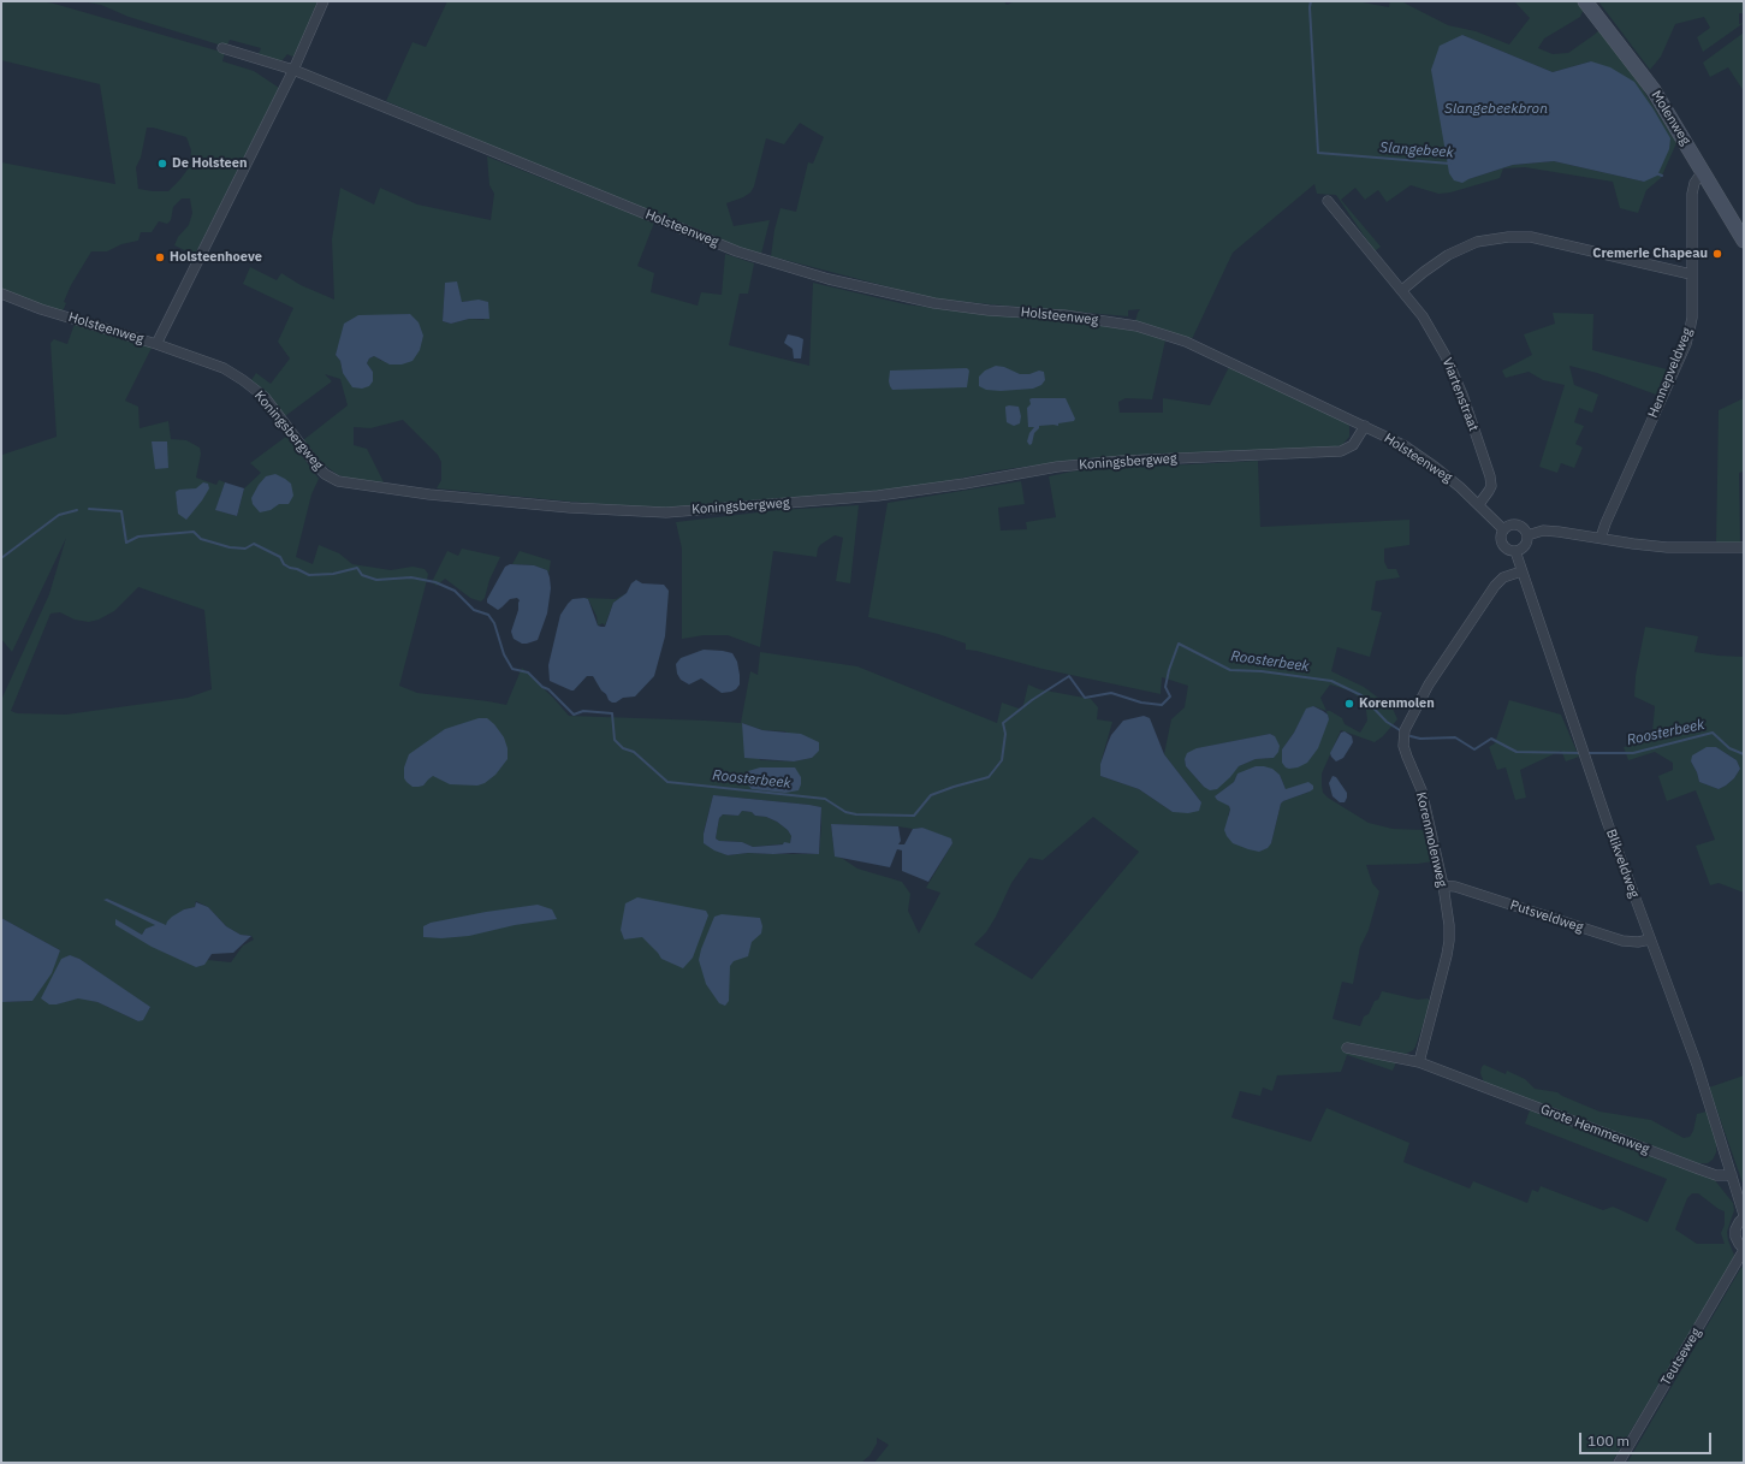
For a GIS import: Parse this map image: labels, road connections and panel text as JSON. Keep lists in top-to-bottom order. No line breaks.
{"streets":{"street":["Molenweg","Holsteenweg","Hennepveldweg","Viartenstraat","Koningsbergweg","Korenmolenweg","Blikveldweg","Putsveldweg","Grote Hemmenweg","Teutseweg"]},"crossings":[["Molenweg","Hennepveldweg"],["Holsteenweg","Viartenstraat"],["Holsteenweg","Koningsbergweg"],["Holsteenweg","Blikveldweg"],["Korenmolenweg","Blikveldweg"],["Korenmolenweg","Putsveldweg"],["Korenmolenweg","Grote Hemmenweg"],["Blikveldweg","Putsveldweg"],["Blikveldweg","Grote Hemmenweg"]],"water":["Slangebeekbron","Slangebeek","Roosterbeek"],"places":["De Holsteen","Cremerie Chapeau","Holsteenhoeve","Korenmolen"],"scale_bar":"100 m"}
